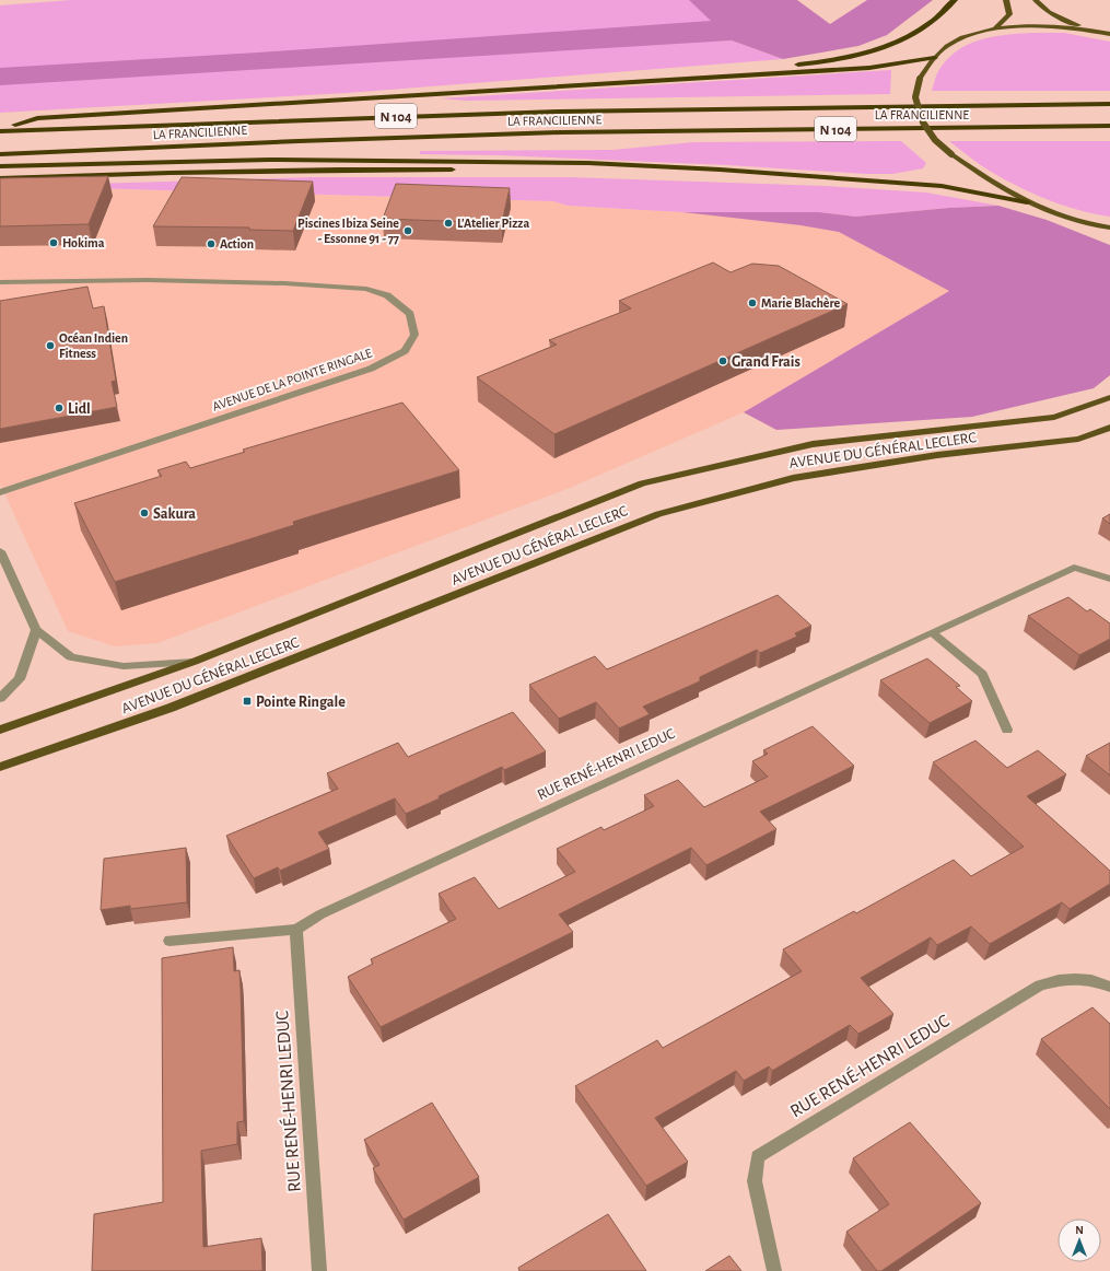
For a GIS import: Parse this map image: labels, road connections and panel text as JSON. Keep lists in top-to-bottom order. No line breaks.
{"streets":{"highway":["LA FRANCILIENNE","N 104"],"main road":["AVENUE DU GÉNÉRAL LECLERC"],"street":["AVENUE DE LA POINTE RINGALE","RUE RENÉ-HENRI LEDUC"]},"places":{"other":["L’Atelier Pizza","Piscines Ibiza Seine - Essonne 91 - 77","Hokima","Action","Marie Blachère","Océan Indien Fitness","Grand Frais","Lidl","Sakura"],"transit":["Pointe Ringale"]},"north":"top"}
